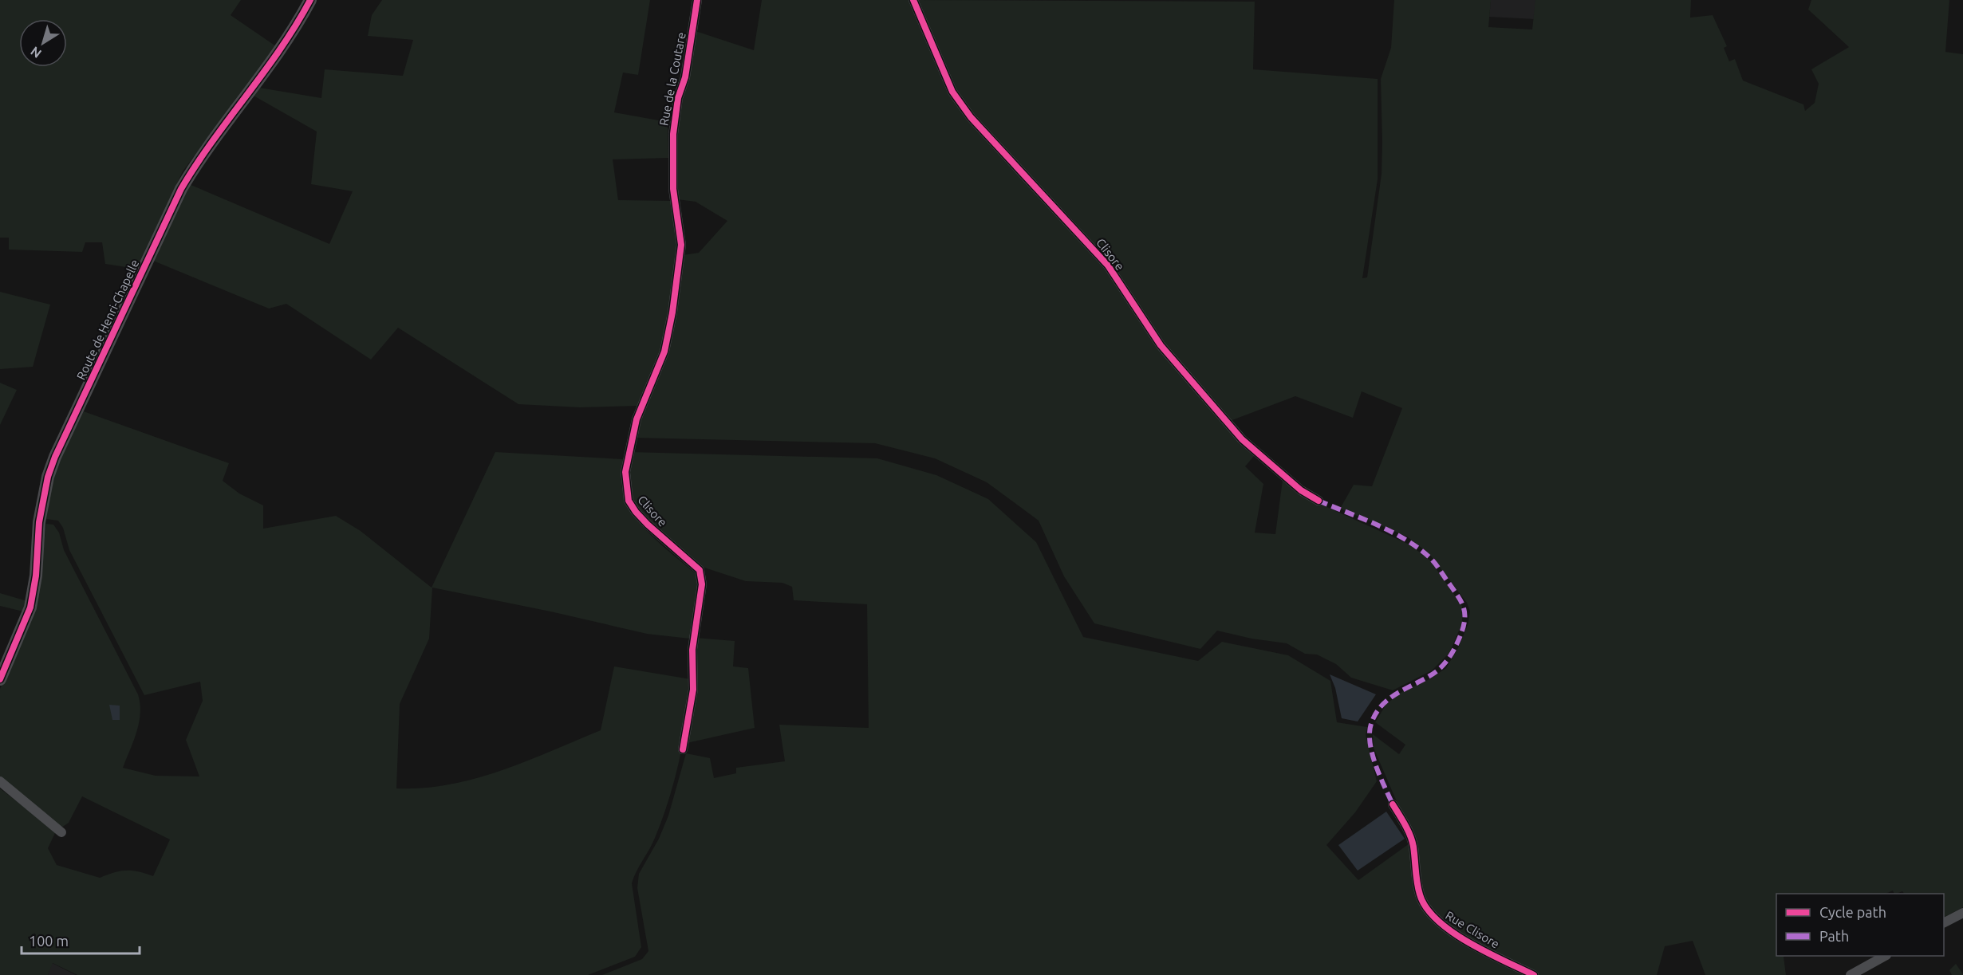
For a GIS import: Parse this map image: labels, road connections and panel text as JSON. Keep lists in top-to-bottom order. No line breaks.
{"streets":{"street":["Rue de la Coutare","Clisore","Route de Henri-Chapelle","Rue Clisore"]},"crossings":[["Rue de la Coutare","Clisore"]],"legend":["Cycle path","Path"],"scale_bar":"100 m","north":"bottom left"}
